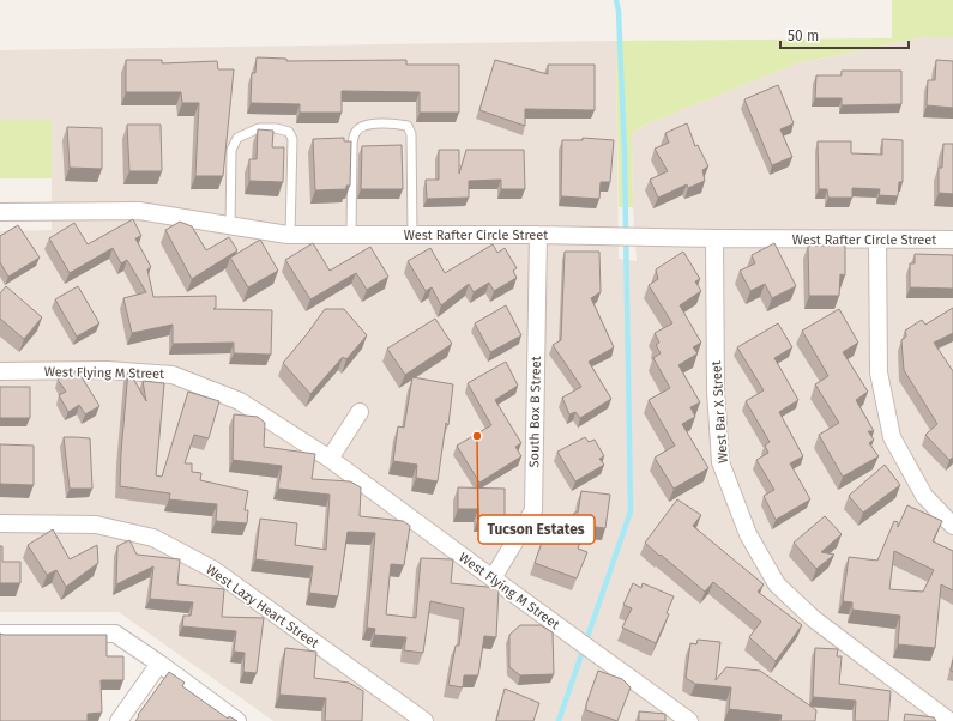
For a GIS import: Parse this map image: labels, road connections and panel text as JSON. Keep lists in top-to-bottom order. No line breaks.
{"streets":{"street":["West Rafter Circle Street","West Flying M Street","South Box B Street","West Bar X Street","West Lazy Heart Street"]},"crossings":[["West Rafter Circle Street","South Box B Street"],["West Rafter Circle Street","West Bar X Street"],["West Flying M Street","South Box B Street"]],"places":["Tucson Estates"],"scale_bar":"50 m"}
